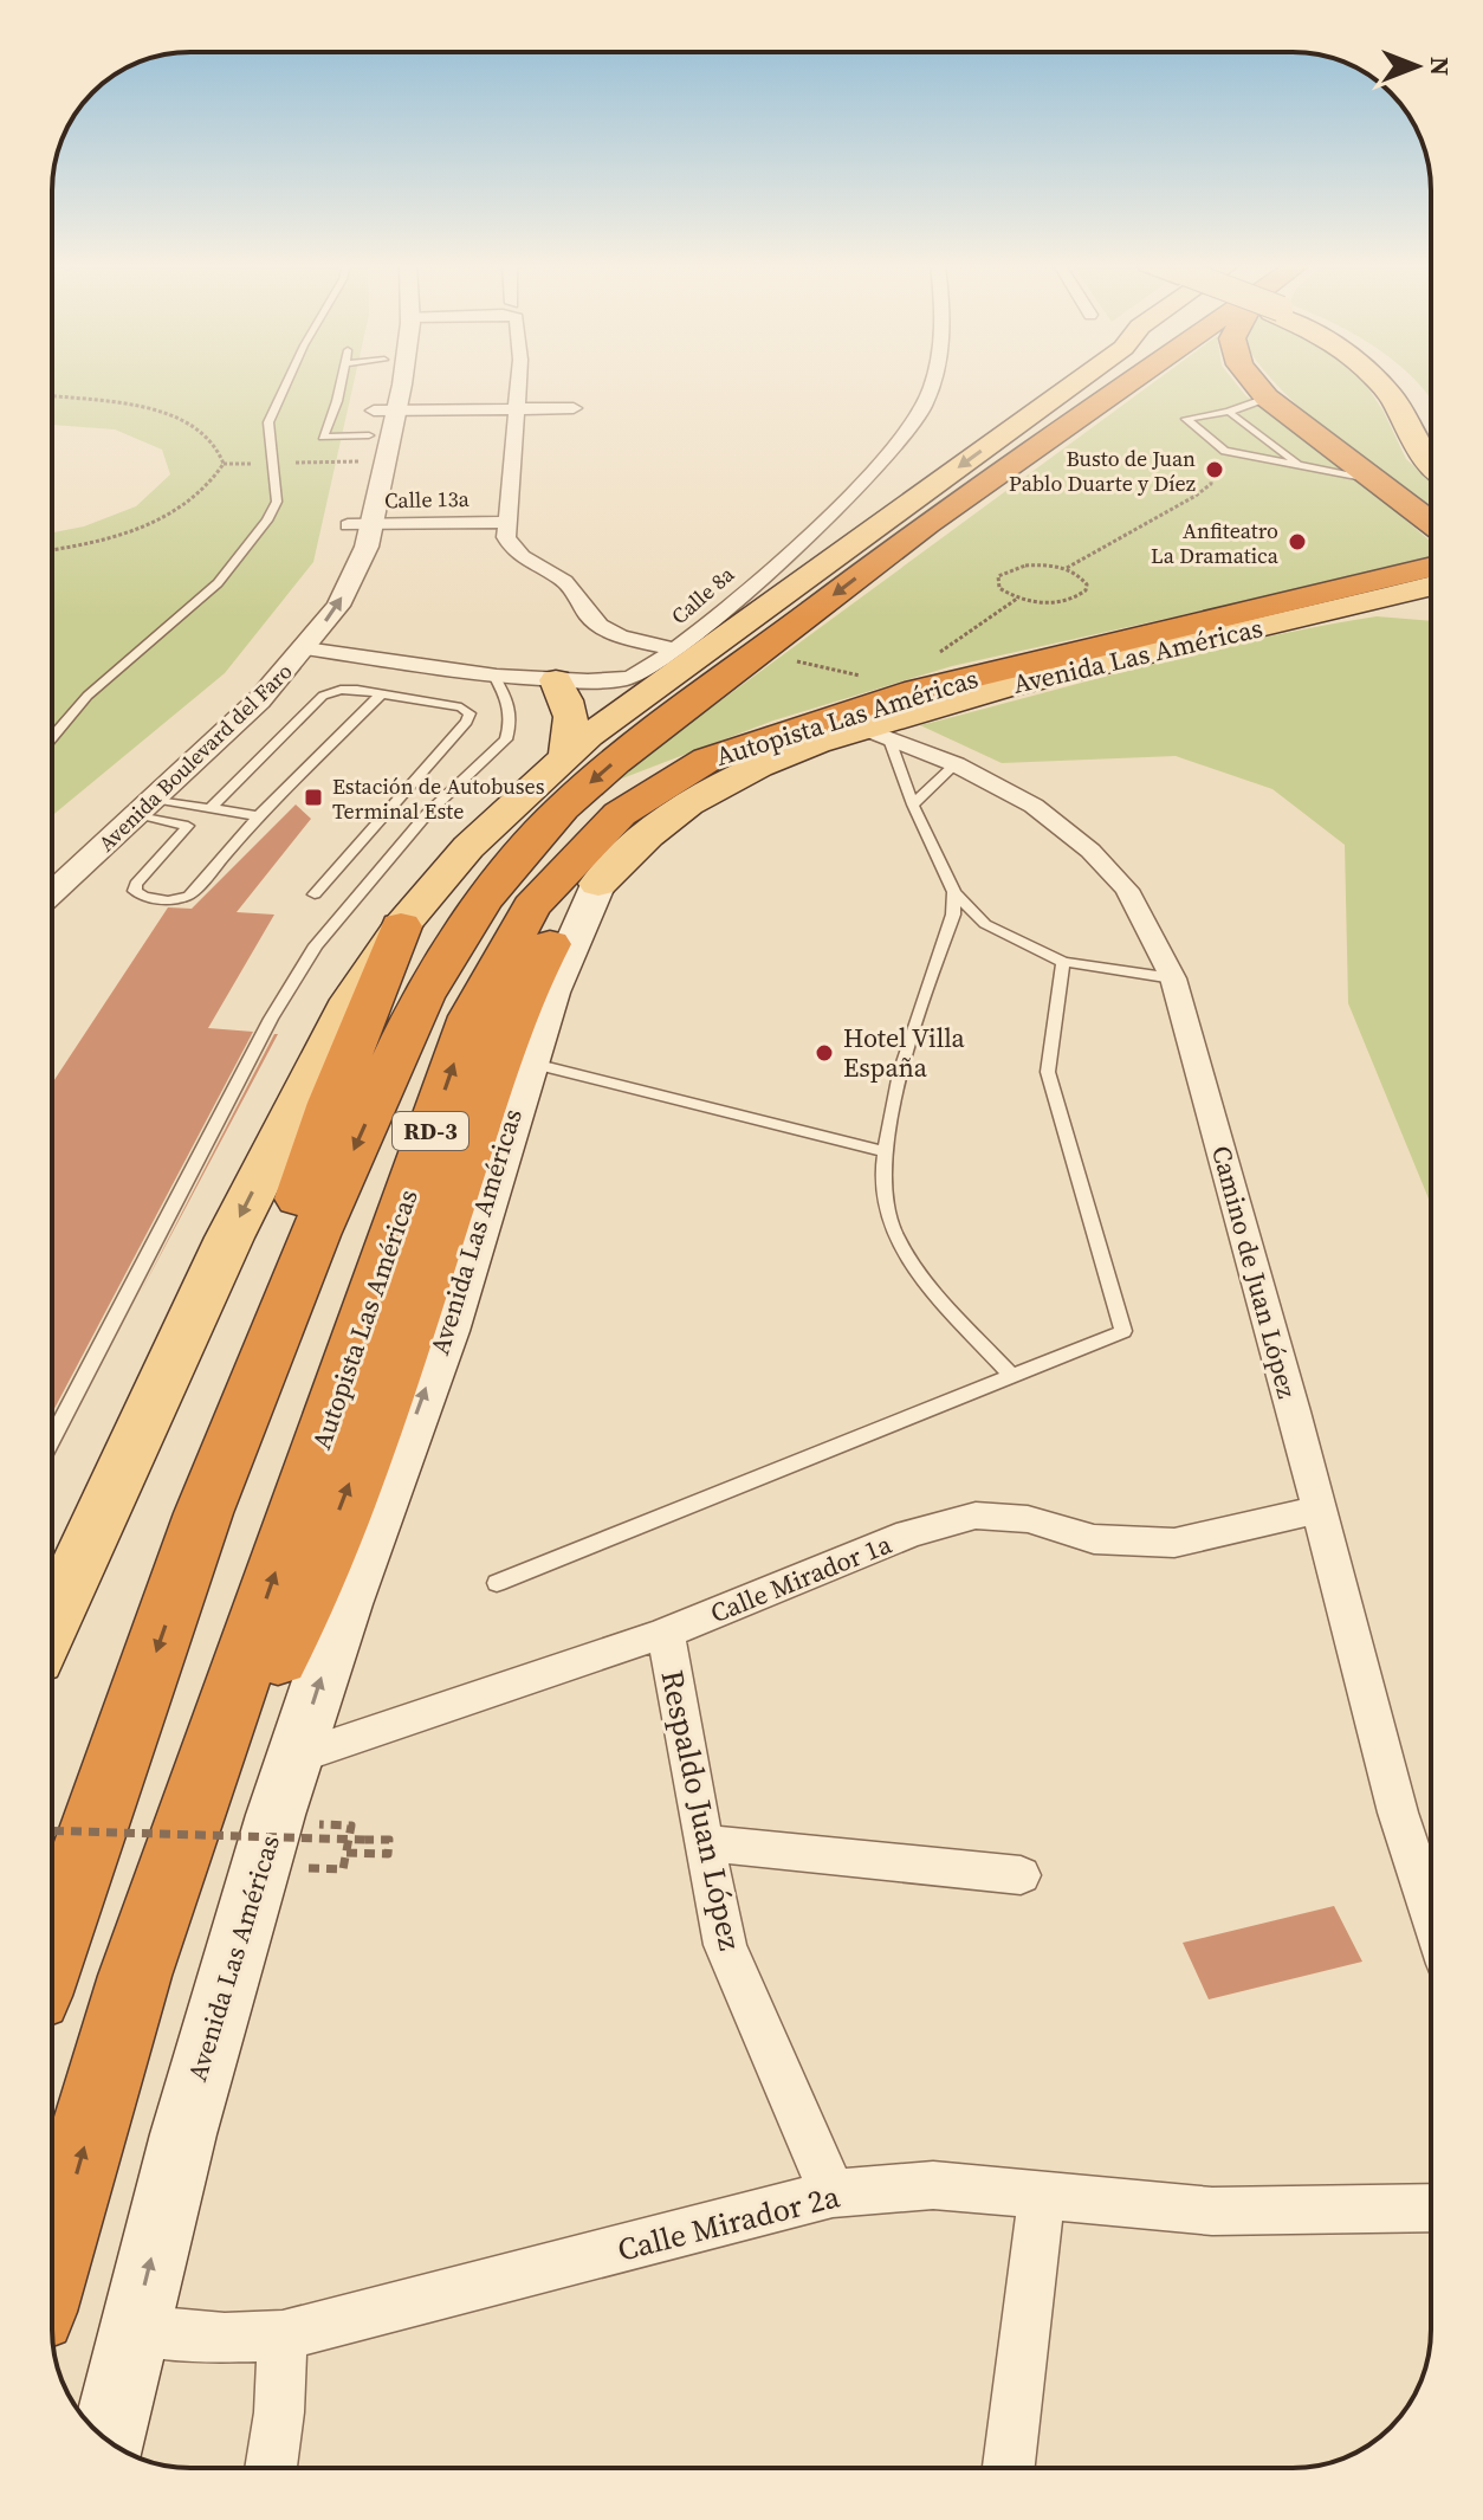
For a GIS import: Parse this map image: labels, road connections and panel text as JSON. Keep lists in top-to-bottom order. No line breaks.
{"streets":{"highway":["Autopista Las Américas","RD-3"],"main road":["Avenida Las Américas"],"street":["Calle 13a","Calle 8a","Avenida Boulevard del Faro","Camino de Juan López","Calle Mirador 1a","Respaldo Juan López","Calle Mirador 2a"]},"crossings":[["Calle 13a","Avenida Boulevard del Faro"],["Calle 8a","Avenida Boulevard del Faro"],["Avenida Las Américas","Camino de Juan López"],["Avenida Las Américas","Calle Mirador 1a"],["Avenida Las Américas","Calle Mirador 2a"],["Camino de Juan López","Calle Mirador 1a"],["Calle Mirador 1a","Respaldo Juan López"],["Respaldo Juan López","Calle Mirador 2a"]],"places":{"other":["Busto de Juan Pablo Duarte y Díez","Anfiteatro La Dramatica","Hotel Villa España"],"transit":["Estación de Autobuses Terminal Este"]},"north":"right"}
